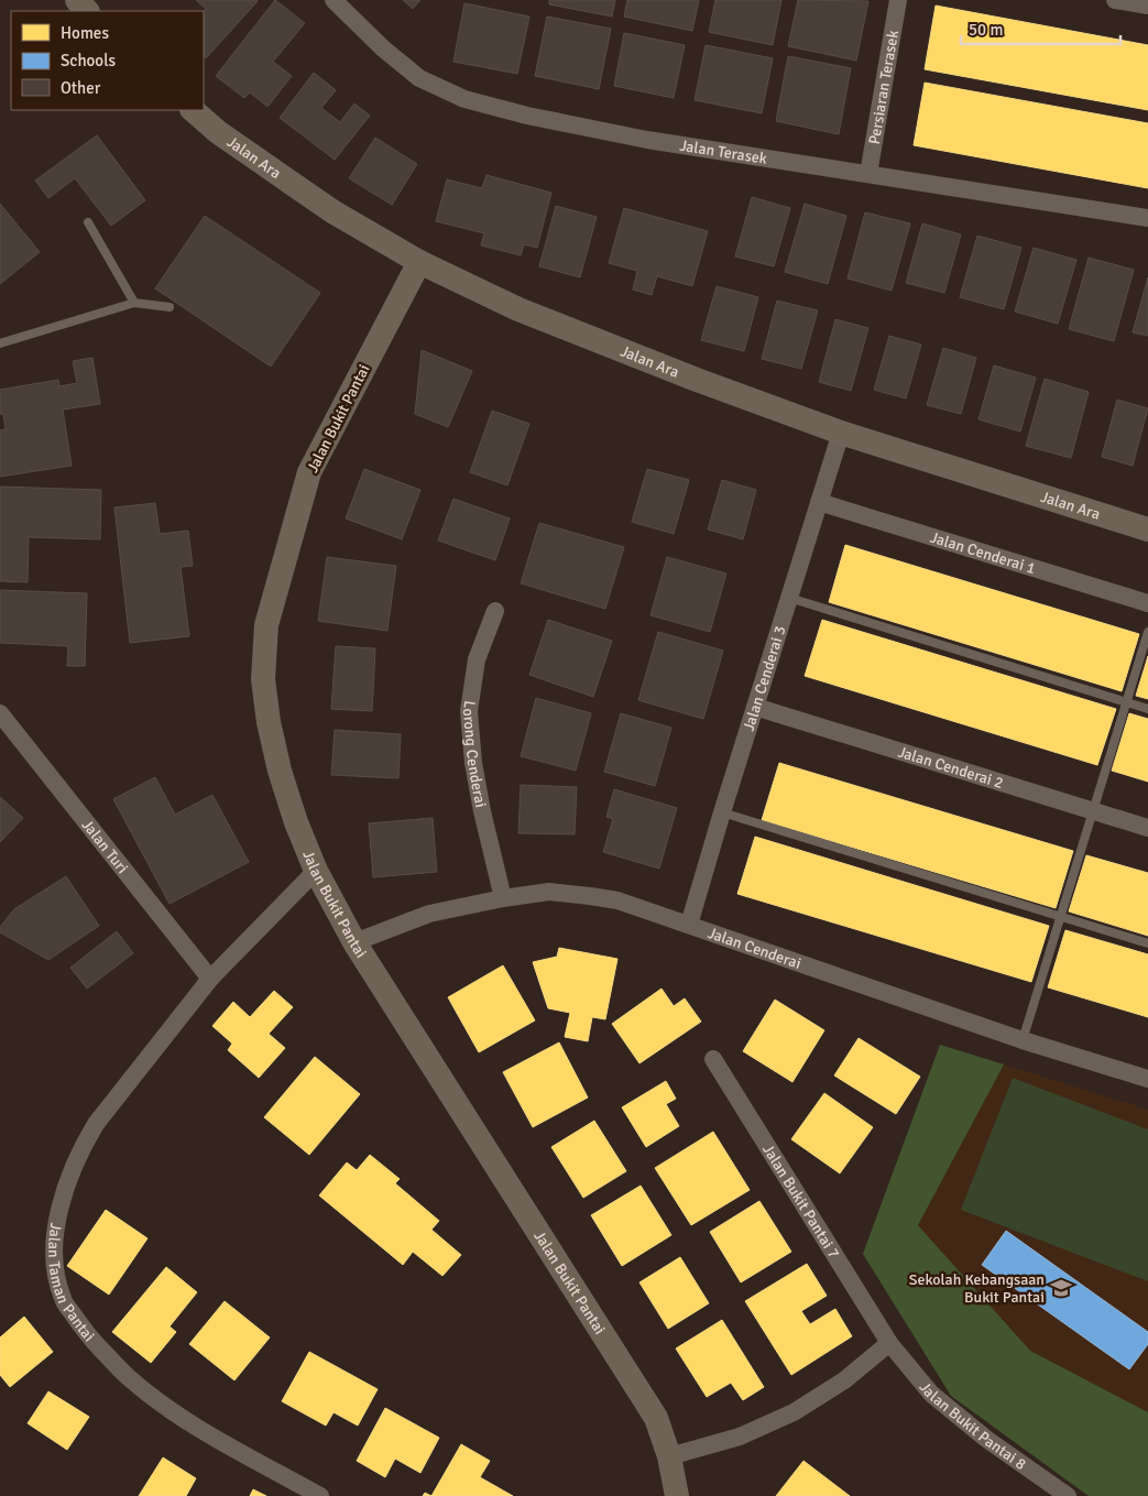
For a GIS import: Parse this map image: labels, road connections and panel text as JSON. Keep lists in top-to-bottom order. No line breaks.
{"streets":{"street":["Persiaran Terasek","Jalan Terasek","Jalan Ara","Jalan Bukit Pantai","Jalan Cenderai 1","Jalan Cenderai 3","Lorong Cenderai","Jalan Cenderai 2","Jalan Turi","Jalan Cenderai","Jalan Bukit Pantai 7","Jalan Taman Pantai","Jalan Bukit Pantai 8"]},"crossings":[["Persiaran Terasek","Jalan Terasek"],["Jalan Ara","Jalan Bukit Pantai"],["Jalan Ara","Jalan Cenderai 3"],["Jalan Bukit Pantai","Jalan Cenderai"],["Jalan Bukit Pantai","Jalan Taman Pantai"],["Jalan Cenderai 1","Jalan Cenderai 3"],["Jalan Cenderai 3","Jalan Cenderai 2"],["Jalan Cenderai 3","Jalan Cenderai"],["Lorong Cenderai","Jalan Cenderai"],["Jalan Turi","Jalan Taman Pantai"],["Jalan Bukit Pantai 7","Jalan Bukit Pantai 8"]],"places":{"school or university":["Sekolah Kebangsaan Bukit Pantai"]},"legend":["Homes","Schools","Other"],"scale_bar":"50 m"}
